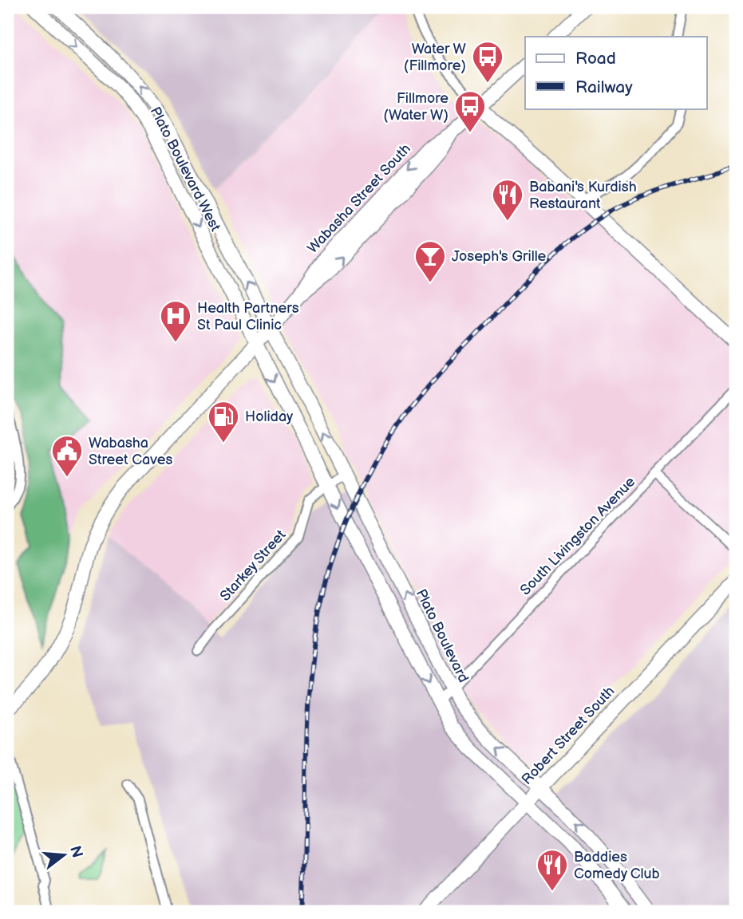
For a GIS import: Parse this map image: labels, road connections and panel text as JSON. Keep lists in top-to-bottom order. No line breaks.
{"streets":{"main road":["Plato Boulevard West","Wabasha Street South","Plato Boulevard","Robert Street South"],"street":["South Livingston Avenue","Starkey Street"]},"crossings":[["Plato Boulevard West","Wabasha Street South"],["Plato Boulevard West","Plato Boulevard"],["Wabasha Street South","Plato Boulevard"],["South Livingston Avenue","Plato Boulevard"],["Starkey Street","Plato Boulevard"],["Plato Boulevard","Robert Street South"]],"places":{"bus stop":["Water W (Fillmore)","Fillmore (Water W)"],"restaurant":["Babani's Kurdish Restaurant","Baddies Comedy Club"],"bar":["Joseph's Grille"],"hospital":["Health Partners St Paul Clinic"],"fuel station":["Holiday"],"public building":["Wabasha Street Caves"]},"legend":["Road","Railway"],"north":"right"}
